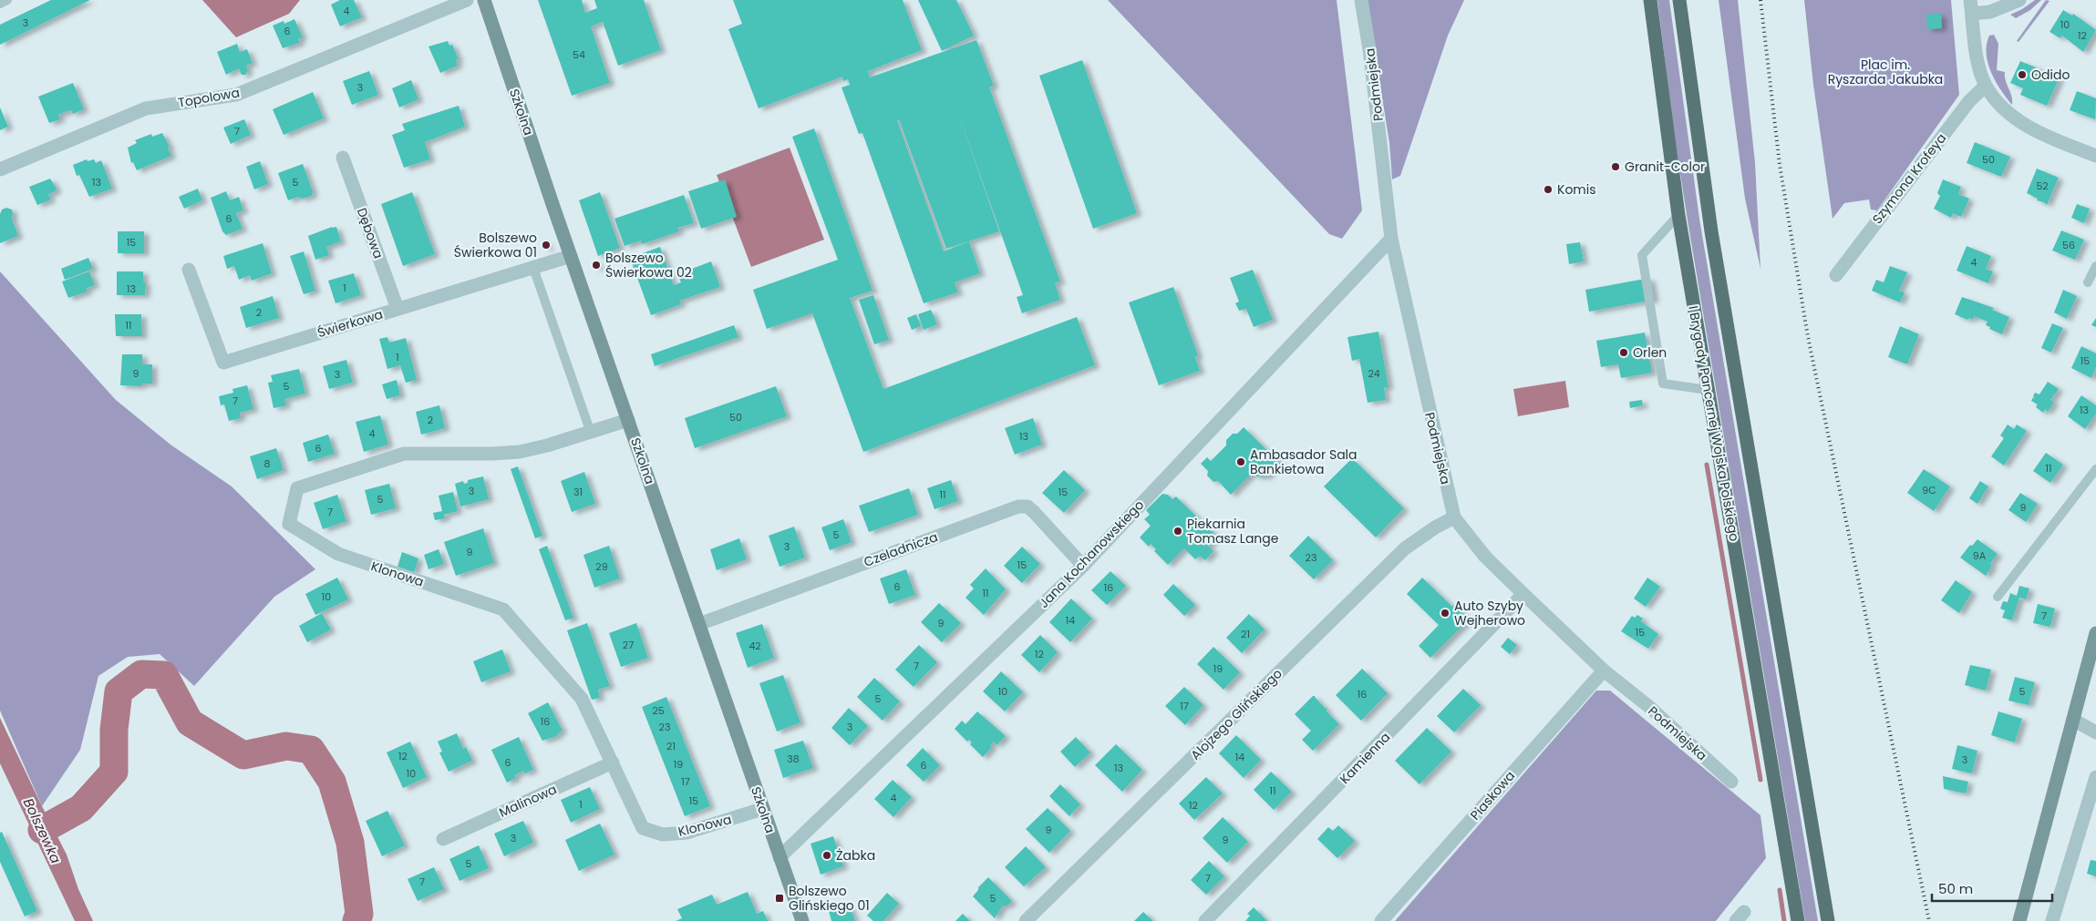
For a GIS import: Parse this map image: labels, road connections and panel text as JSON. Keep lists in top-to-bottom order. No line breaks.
{"streets":{"main road":["I Brygady Pancernej Wojska Polskiego"],"street":["Podmiejska","Topolowa","Szkolna","Szymona Krofeya","Dębowa","Świerkowa","Czeladnicza","Jana Kochanowskiego","Klonowa","Alojzego Glińskiego","Kamienna","Piaskowa","Malinowa"]},"crossings":[["Podmiejska","Jana Kochanowskiego"],["Podmiejska","Alojzego Glińskiego"],["Podmiejska","Kamienna"],["Podmiejska","Piaskowa"],["Szkolna","Świerkowa"],["Szkolna","Czeladnicza"],["Szkolna","Jana Kochanowskiego"],["Szkolna","Klonowa"],["Dębowa","Świerkowa"],["Czeladnicza","Jana Kochanowskiego"],["Klonowa","Malinowa"]],"water":["Bolszewka"],"parks":["Plac im. Ryszarda Jakubka"],"places":{"other":["Odido","Granit-Color","Komis","Bolszewo Świerkowa 01","Bolszewo Świerkowa 02","Orlen","Ambasador Sala Bankietowa","Piekarnia Tomasz Lange","Auto Szyby Wejherowo","Żabka"],"transit":["Bolszewo Glińskiego 01"]},"house_numbers":["4","3","10","6","12","54","3","7","50","13","5","52","6","15","56","4","1","13","2","11","1","15","9","24","3","5","7","13","50","2","4","13","6","8","11","9C","3","31","15","11","5","9","7","5","3","9","9A","23","15","29","6","16","11","10","7","14","9","15","21","27","42","12","7","19","10","5","16","5","17","25","16","23","3","21","12","14","38","3","6","19","6","13","10","17","11","4","15","1","12","9","3","9","5","7","7","5"],"scale_bar":"50 m"}
